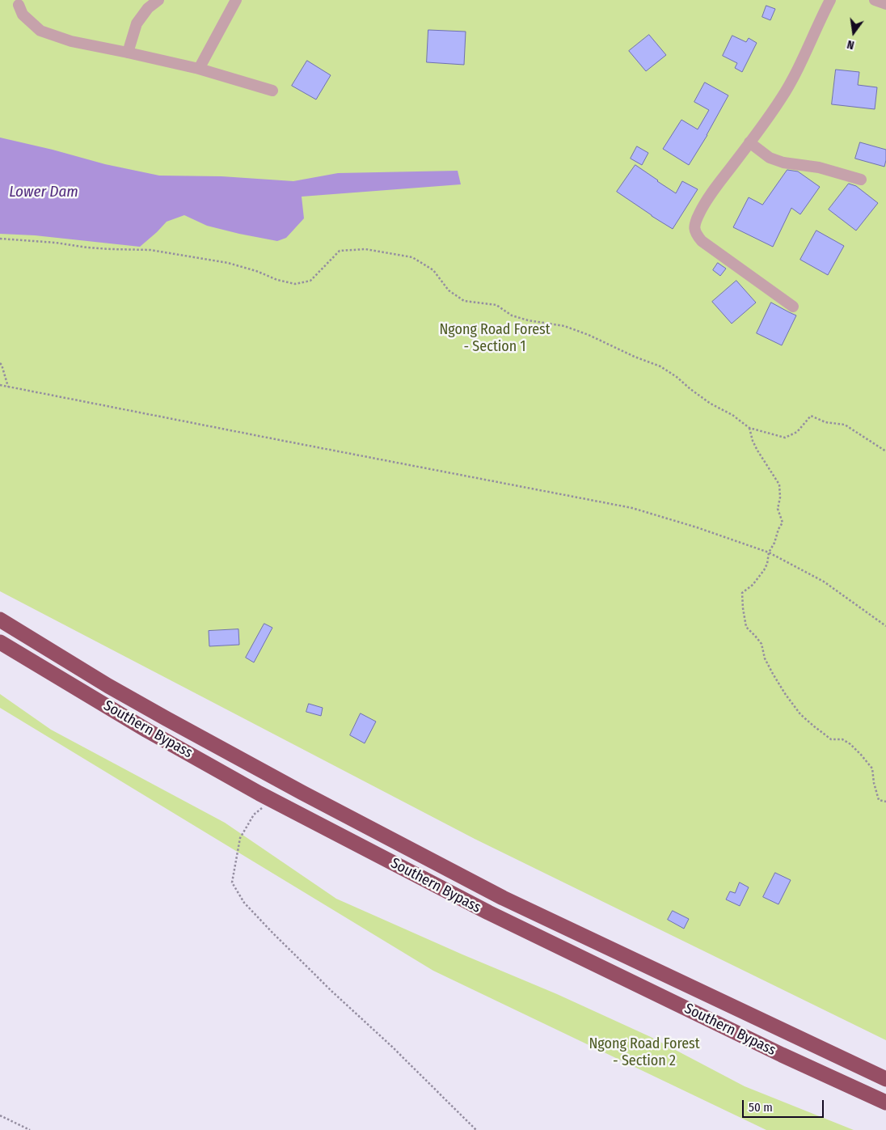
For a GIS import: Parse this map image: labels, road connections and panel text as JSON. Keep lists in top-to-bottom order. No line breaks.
{"streets":{"highway":["Southern Bypass"]},"water":["Lower Dam"],"parks":["Ngong Road Forest - Section 1","Ngong Road Forest - Section 2"],"scale_bar":"50 m","north":"bottom"}
